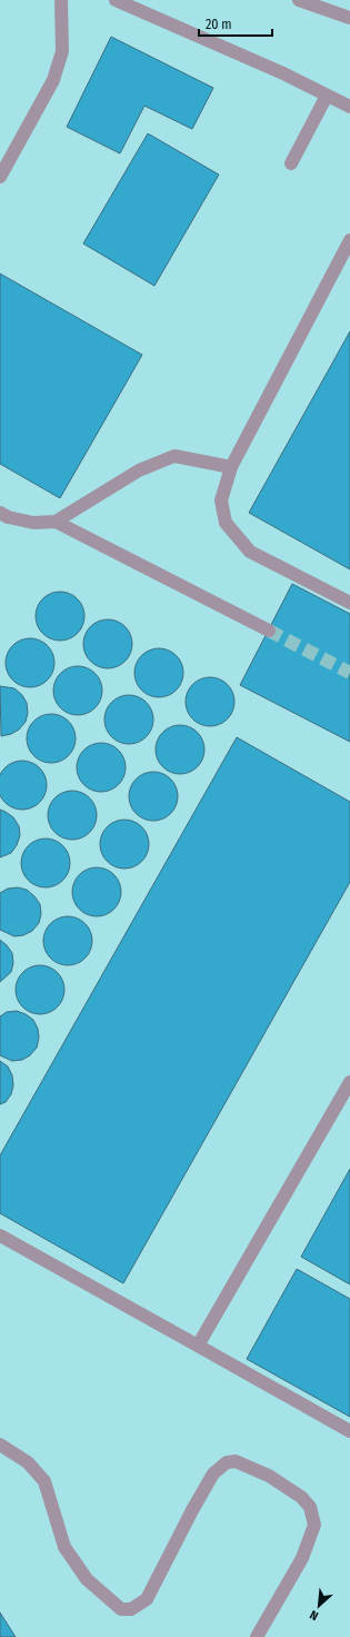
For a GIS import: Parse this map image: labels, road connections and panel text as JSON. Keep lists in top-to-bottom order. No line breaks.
{"scale_bar":"20 m","north":"bottom left"}
